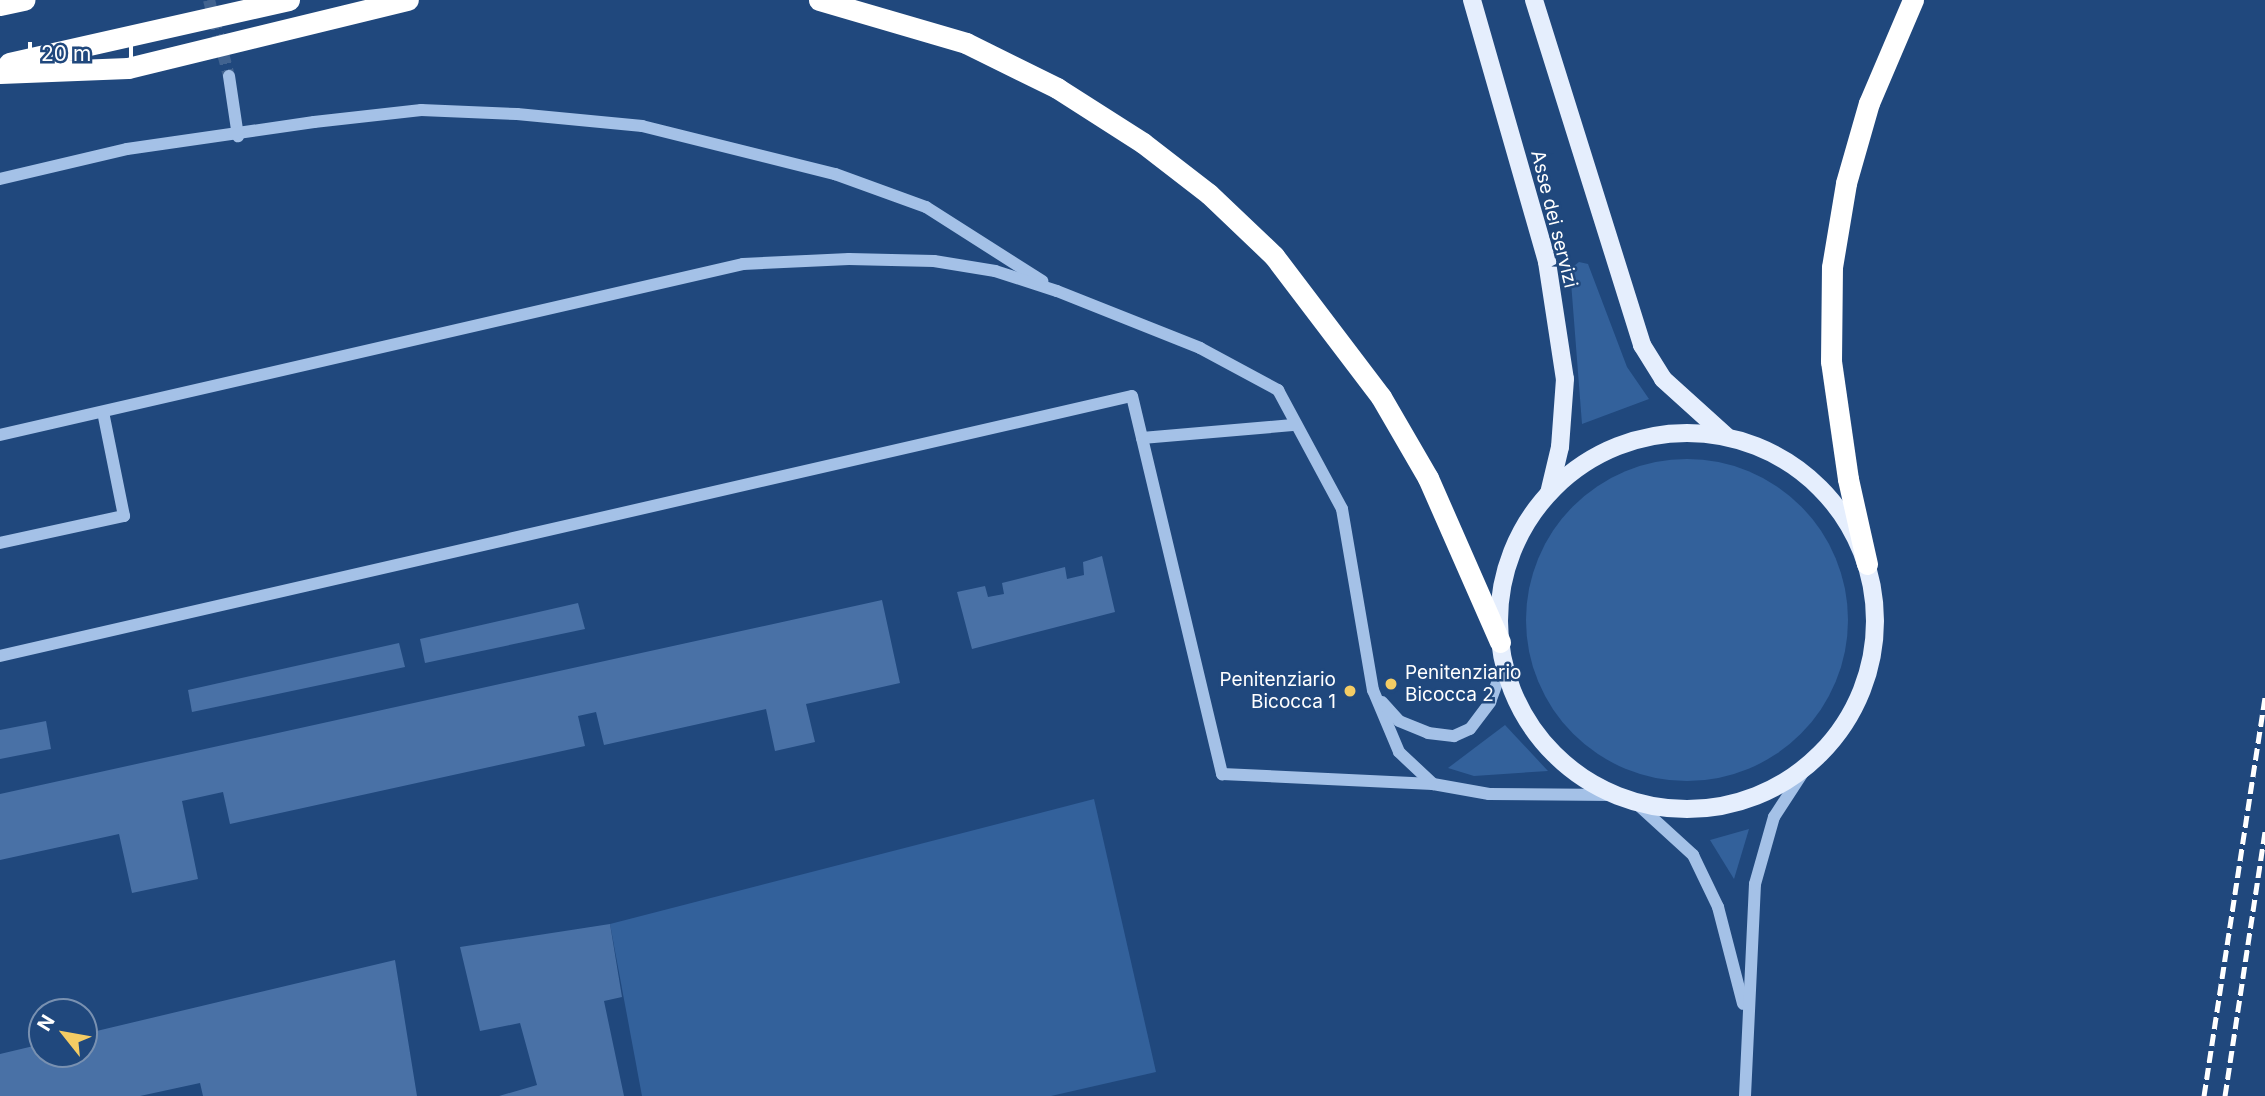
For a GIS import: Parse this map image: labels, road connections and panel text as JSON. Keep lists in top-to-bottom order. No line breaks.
{"streets":{"main road":["Asse dei servizi"]},"places":["Penitenziario Bicocca 2","Penitenziario Bicocca 1"],"scale_bar":"20 m","north":"top left"}
